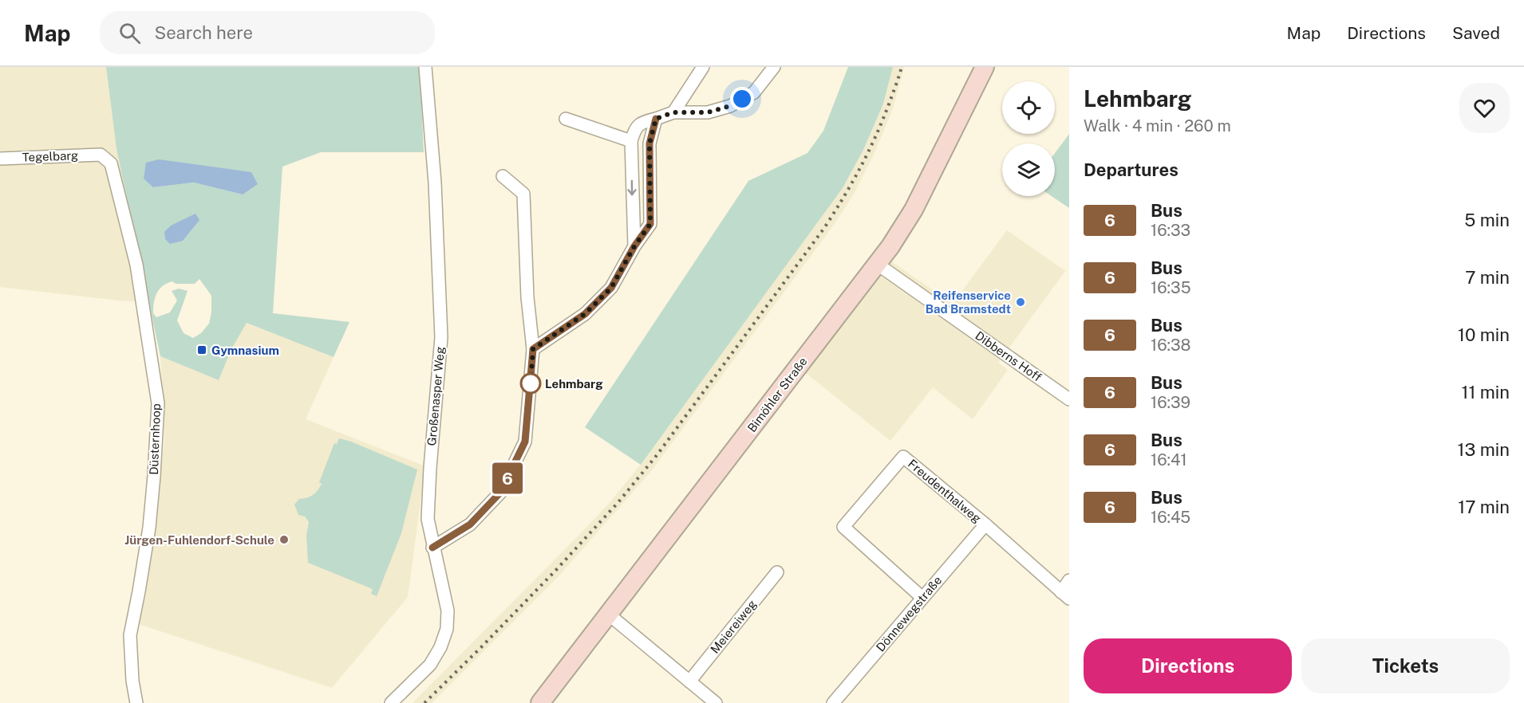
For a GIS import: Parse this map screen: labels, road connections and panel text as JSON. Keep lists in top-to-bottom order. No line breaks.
{"streets":{"street":["Tegelbarg","Dibberns Hoff","Bimöhler Straße","Großenasper Weg","Düsternhoop","Freudenthalweg","Dönnewegstraße","Meiereiweg"]},"crossings":[["Tegelbarg","Düsternhoop"],["Dibberns Hoff","Bimöhler Straße"],["Freudenthalweg","Dönnewegstraße"]],"places":{"other":["Reifenservice Bad Bramstedt","Lehmbarg","Jürgen-Fuhlendorf-Schule"],"transit":["Gymnasium"]},"lines":["bus line 6"],"page":{"header":"Map","search":"Search here","nav":["Map","Directions","Saved"],"on_map":"6","heading":[["Lehmbarg","Walk · 4 min · 260 m"],"Departures"],"list":[{"mark":"6","name":"Bus","note":"16:33","value":"5 min"},{"mark":"6","name":"Bus","note":"16:35","value":"7 min"},{"mark":"6","name":"Bus","note":"16:38","value":"10 min"},{"mark":"6","name":"Bus","note":"16:39","value":"11 min"},{"mark":"6","name":"Bus","note":"16:41","value":"13 min"},{"mark":"6","name":"Bus","note":"16:45","value":"17 min"}],"buttons":["Directions","Tickets"]}}
